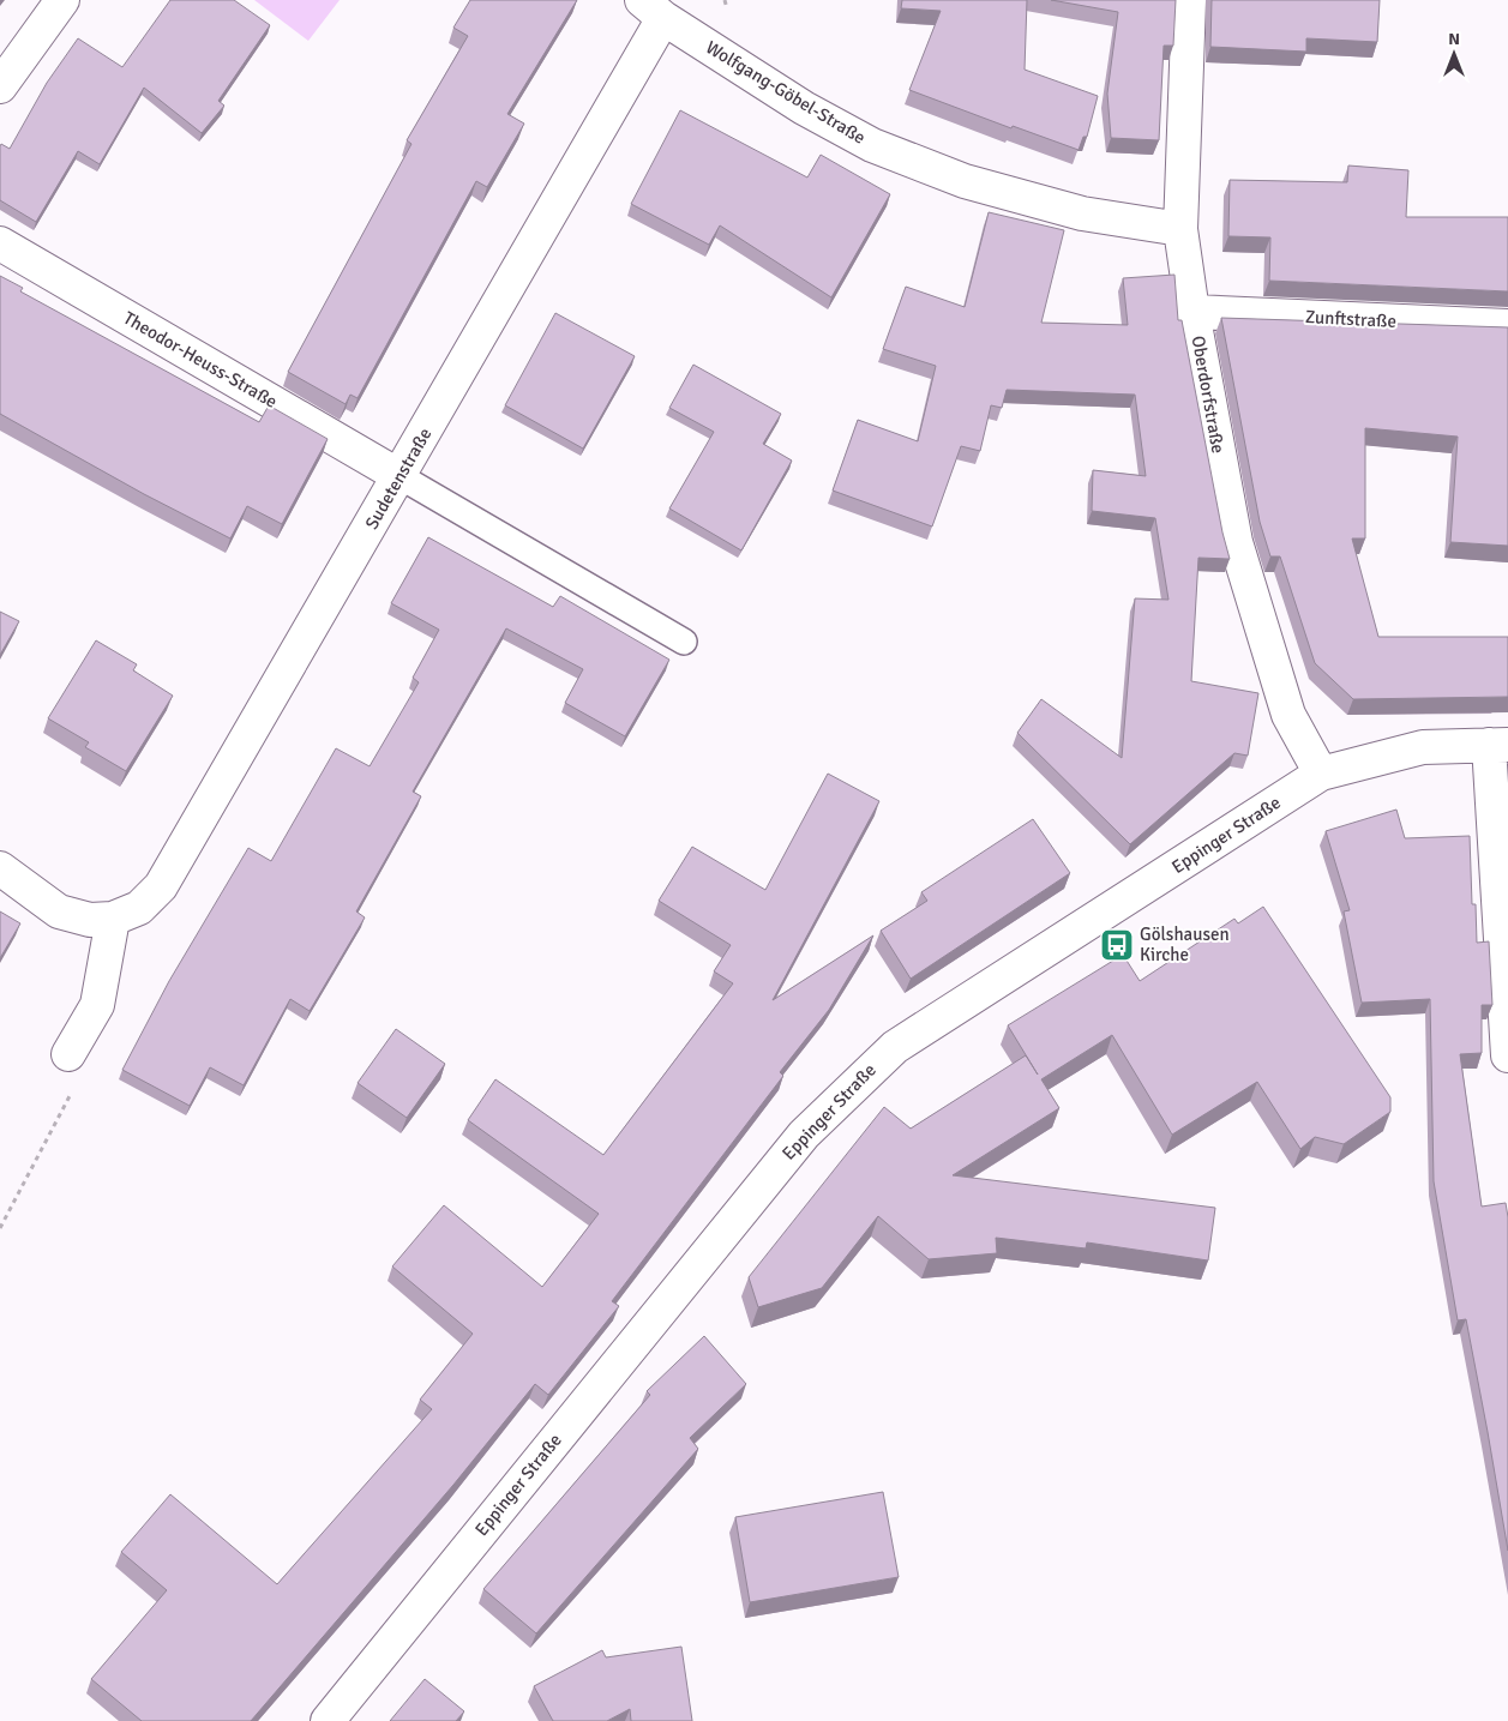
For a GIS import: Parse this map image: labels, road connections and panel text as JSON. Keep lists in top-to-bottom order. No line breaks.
{"streets":{"street":["Wolfgang-Göbel-Straße","Zunftstraße","Theodor-Heuss-Straße","Oberdorfstraße","Sudetenstraße","Eppinger Straße"]},"crossings":[["Wolfgang-Göbel-Straße","Oberdorfstraße"],["Wolfgang-Göbel-Straße","Sudetenstraße"],["Zunftstraße","Oberdorfstraße"],["Theodor-Heuss-Straße","Sudetenstraße"],["Oberdorfstraße","Eppinger Straße"]],"places":{"bus stop":["Gölshausen Kirche"]},"north":"top"}
